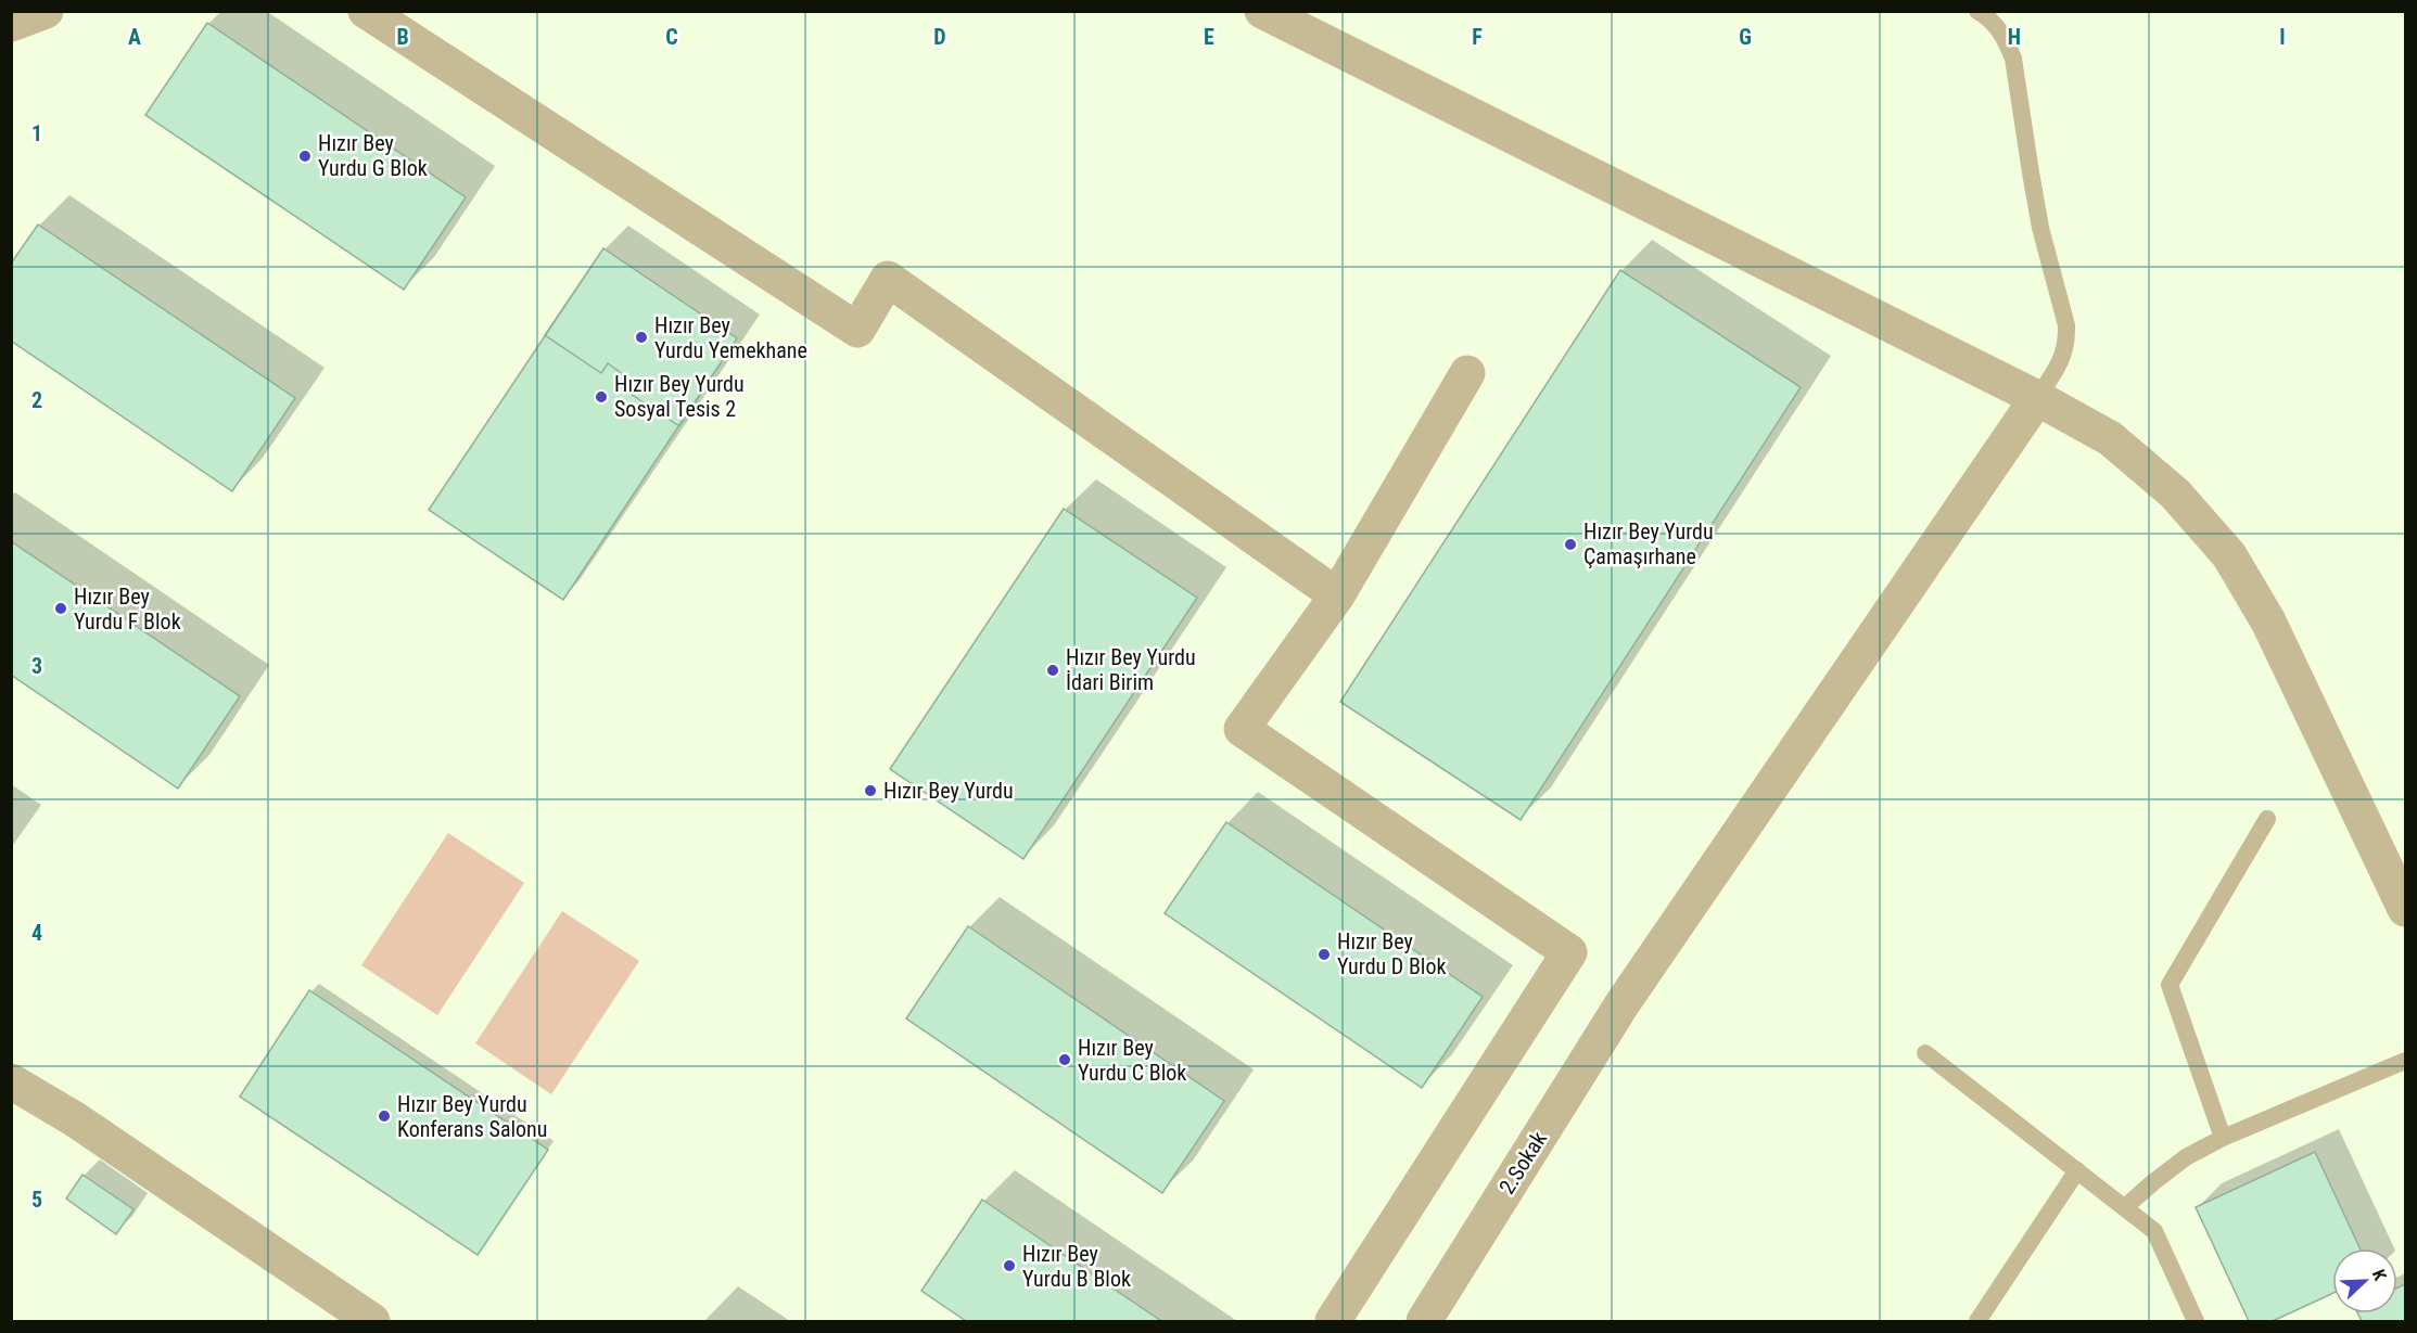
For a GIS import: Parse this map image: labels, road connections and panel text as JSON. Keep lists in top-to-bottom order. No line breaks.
{"streets":{"street":["2.Sokak"]},"places":["Hızır Bey Yurdu G Blok","Hızır Bey Yurdu Yemekhane","Hızır Bey Yurdu Sosyal Tesis 2","Hızır Bey Yurdu Çamaşırhane","Hızır Bey Yurdu F Blok","Hızır Bey Yurdu İdari Birim","Hızır Bey Yurdu","Hızır Bey Yurdu D Blok","Hızır Bey Yurdu C Blok","Hızır Bey Yurdu Konferans Salonu","Hızır Bey Yurdu B Blok"],"north":"top right","grid":{"columns":["A","B","C","D","E","F","G","H","I"],"rows":["1","2","3","4","5"]}}
